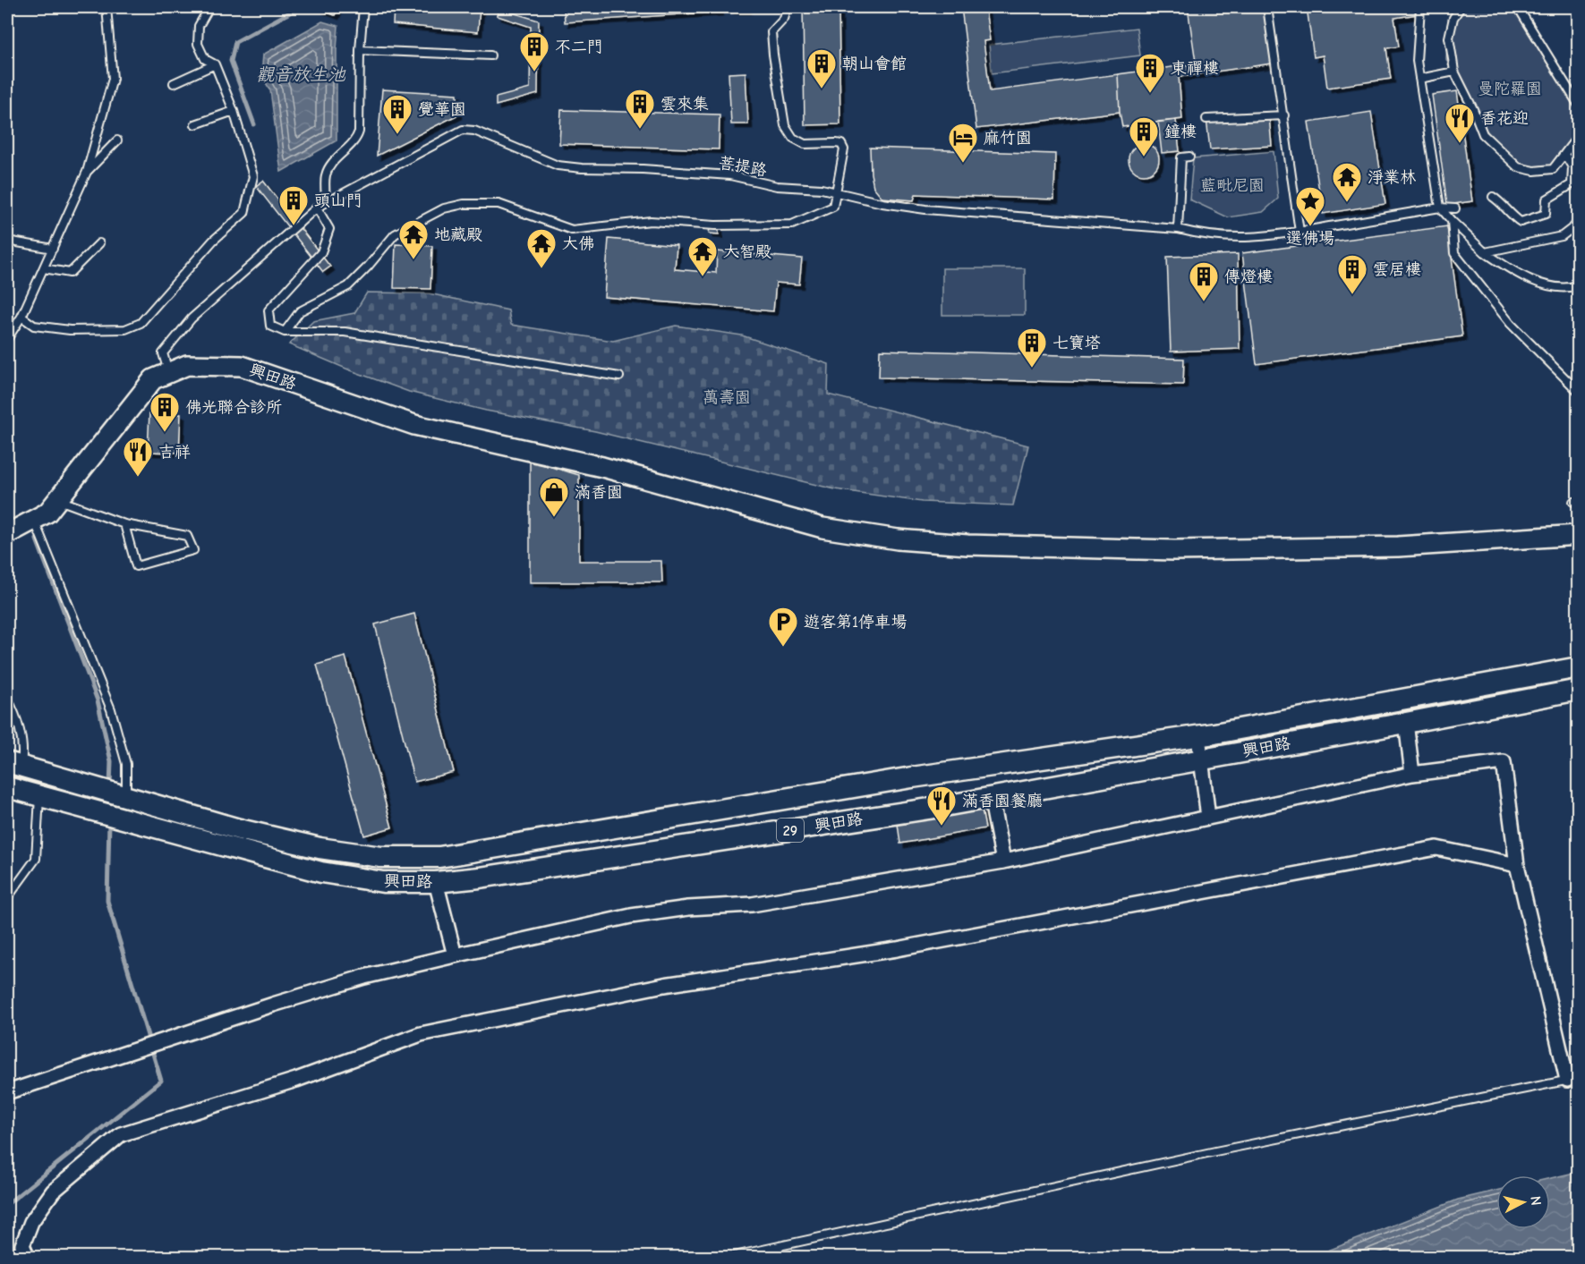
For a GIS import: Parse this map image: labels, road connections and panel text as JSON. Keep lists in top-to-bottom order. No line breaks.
{"streets":{"main road":["興田路","29"],"lane":["菩提路"]},"crossings":[["菩提路","興田路"]],"water":["觀音放生池"],"parks":["曼陀羅園","藍毗尼園","萬壽園"],"places":{"building":["不二門","朝山會館","東禪樓","雲來集","覺華園","鐘樓","頭山門","雲居樓","傳燈樓","七寶塔","佛光聯合診所"],"restaurant":["香花迎","吉祥","滿香園餐廳"],"hotel":["麻竹園"],"temple":["淨業林","地藏殿","大佛","大智殿"],"place":["選佛場"],"shop":["滿香園"],"parking":["遊客第1停車場"]},"north":"right"}
